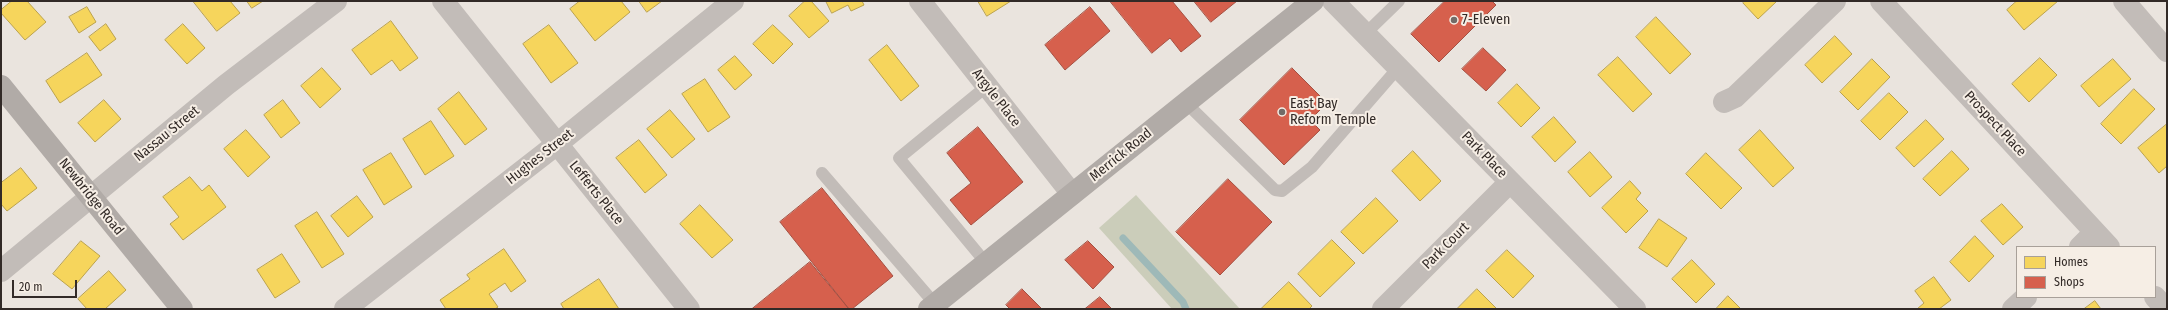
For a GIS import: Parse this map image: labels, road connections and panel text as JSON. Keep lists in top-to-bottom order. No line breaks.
{"streets":{"main road":["Merrick Road","Newbridge Road"],"street":["Argyle Place","Prospect Place","Nassau Street","Park Place","Hughes Street","Lefferts Place","Park Court"]},"crossings":[["Argyle Place","Merrick Road"],["Nassau Street","Newbridge Road"],["Park Place","Park Court"],["Hughes Street","Lefferts Place"]],"places":["7-Eleven","East Bay Reform Temple"],"legend":["Homes","Shops"],"scale_bar":"20 m"}
